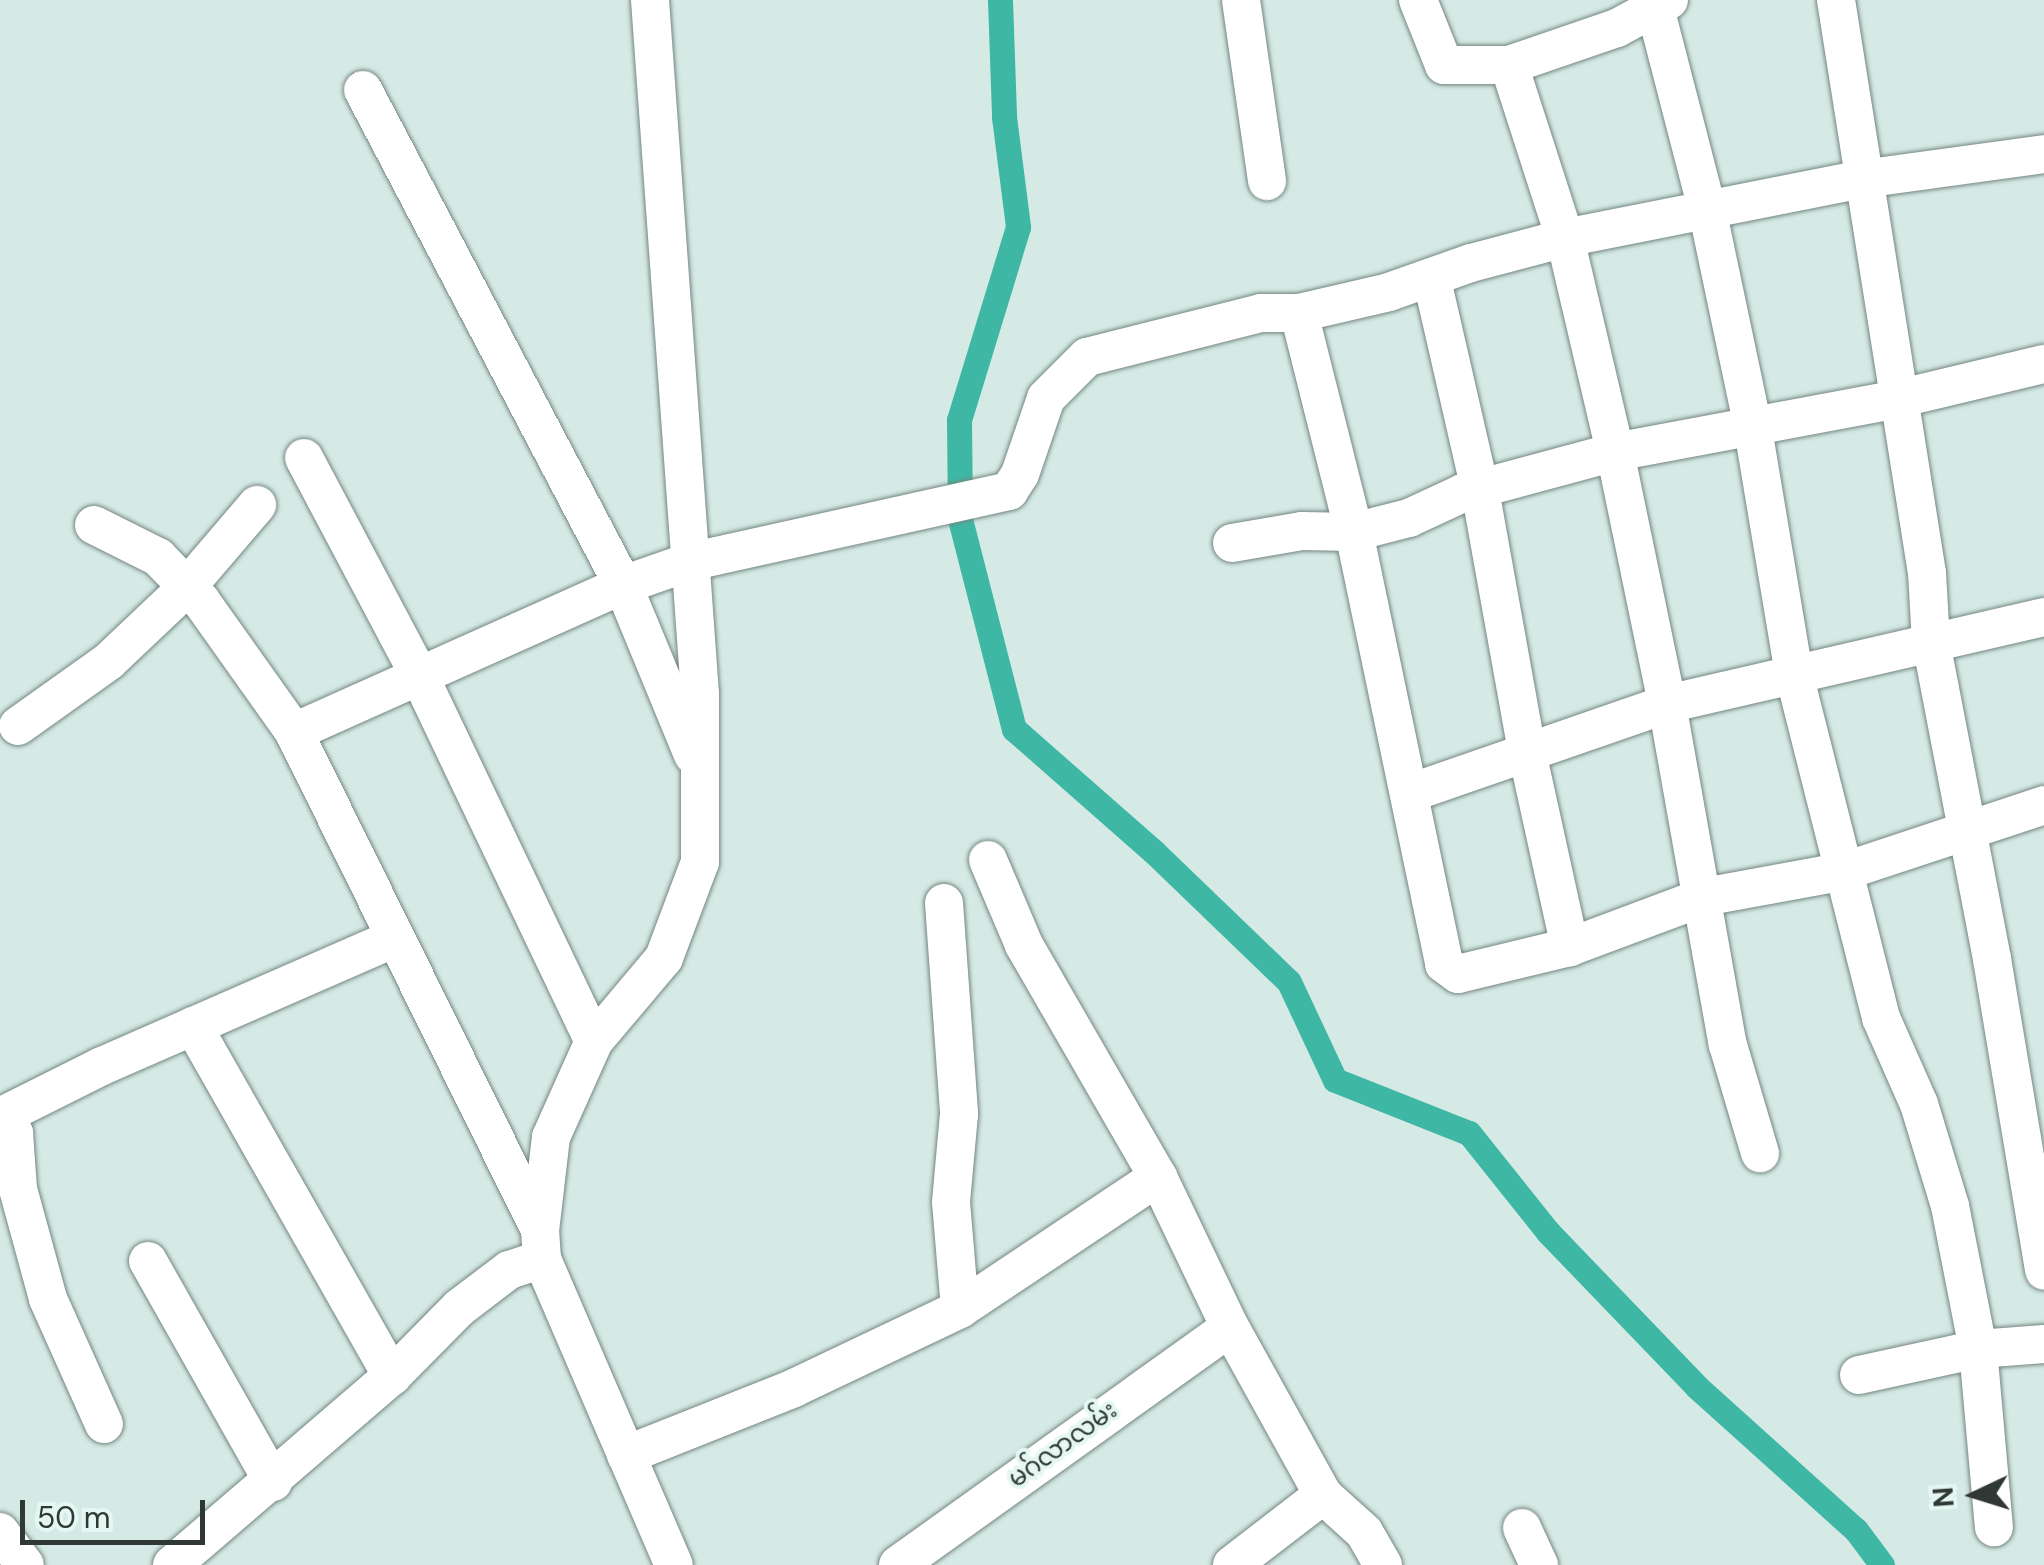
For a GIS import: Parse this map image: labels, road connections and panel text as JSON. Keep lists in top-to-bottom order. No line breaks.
{"streets":{"street":["မဂ်လာလမ်း"]},"scale_bar":"50 m","north":"left"}
